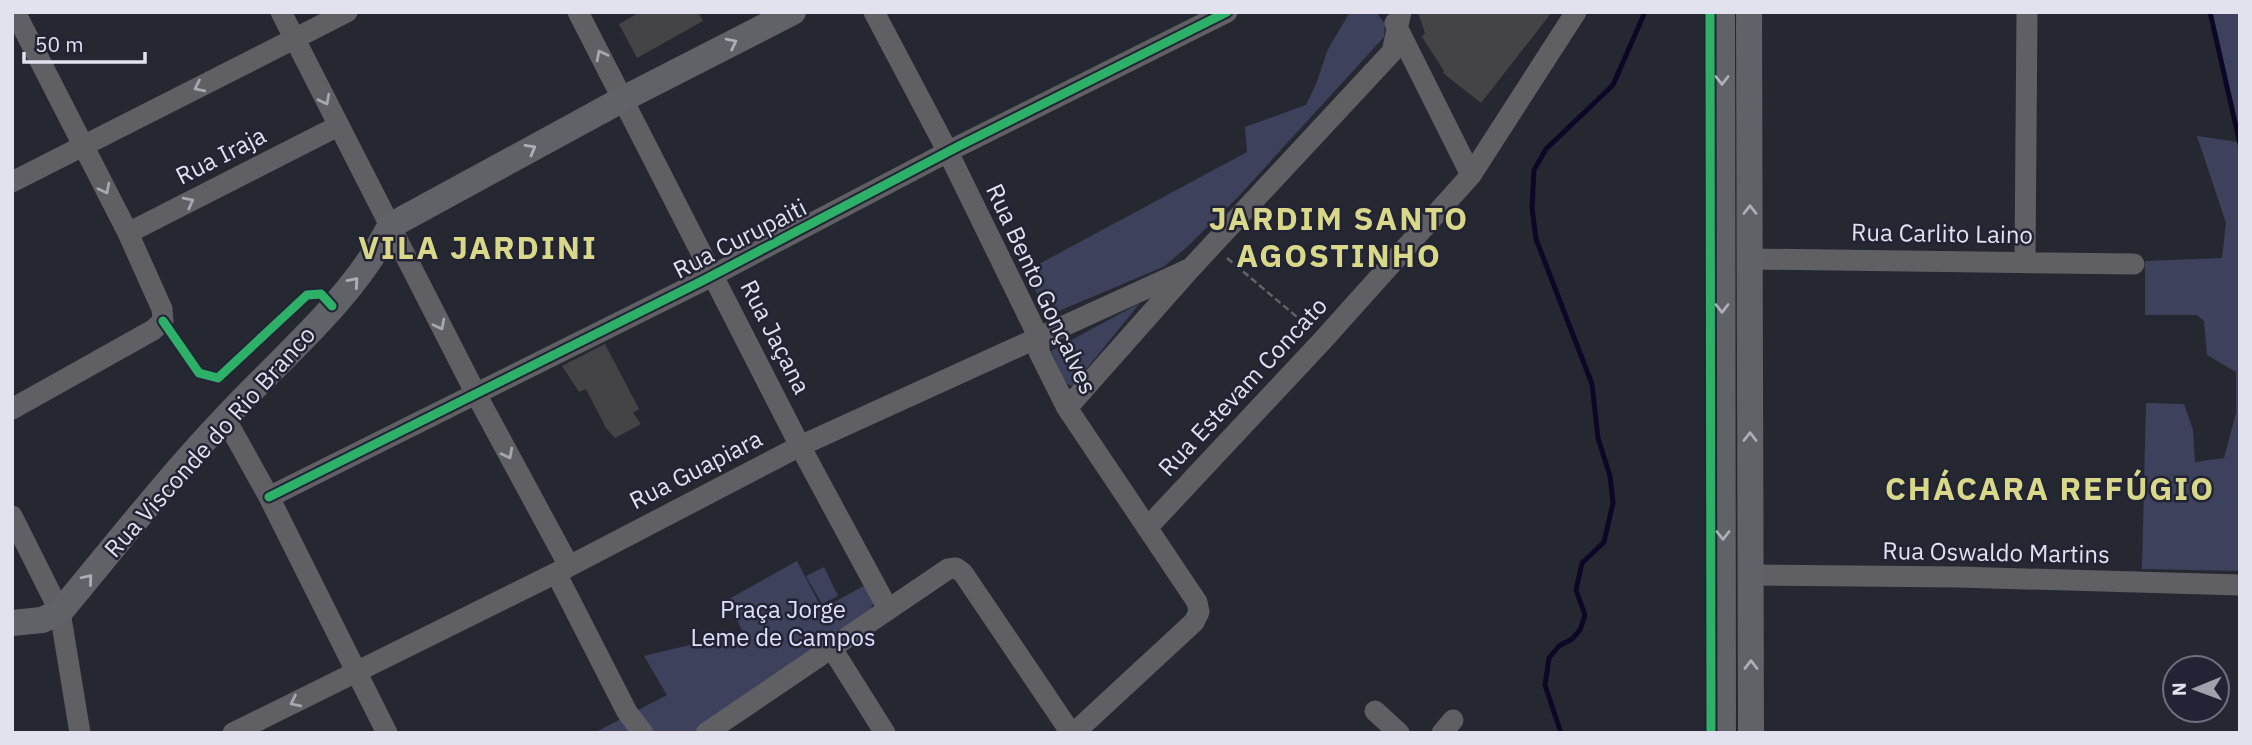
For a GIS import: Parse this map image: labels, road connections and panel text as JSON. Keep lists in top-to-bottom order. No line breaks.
{"streets":{"main road":["Rua Visconde do Rio Branco"],"street":["Rua Iraja","Rua Carlito Laino","Rua Curupaiti","Rua Bento Gonçalves","Rua Jaçana","Rua Estevam Concato","Rua Guapiara","Rua Oswaldo Martins"]},"crossings":[["Rua Curupaiti","Rua Bento Gonçalves"],["Rua Curupaiti","Rua Jaçana"],["Rua Bento Gonçalves","Rua Estevam Concato"],["Rua Bento Gonçalves","Rua Guapiara"],["Rua Jaçana","Rua Guapiara"]],"one_way":["Rua Visconde do Rio Branco"],"districts":["JARDIM SANTO AGOSTINHO","VILA JARDINI","CHÁCARA REFÚGIO"],"parks":["Praça Jorge Leme de Campos"],"scale_bar":"50 m","north":"left"}
